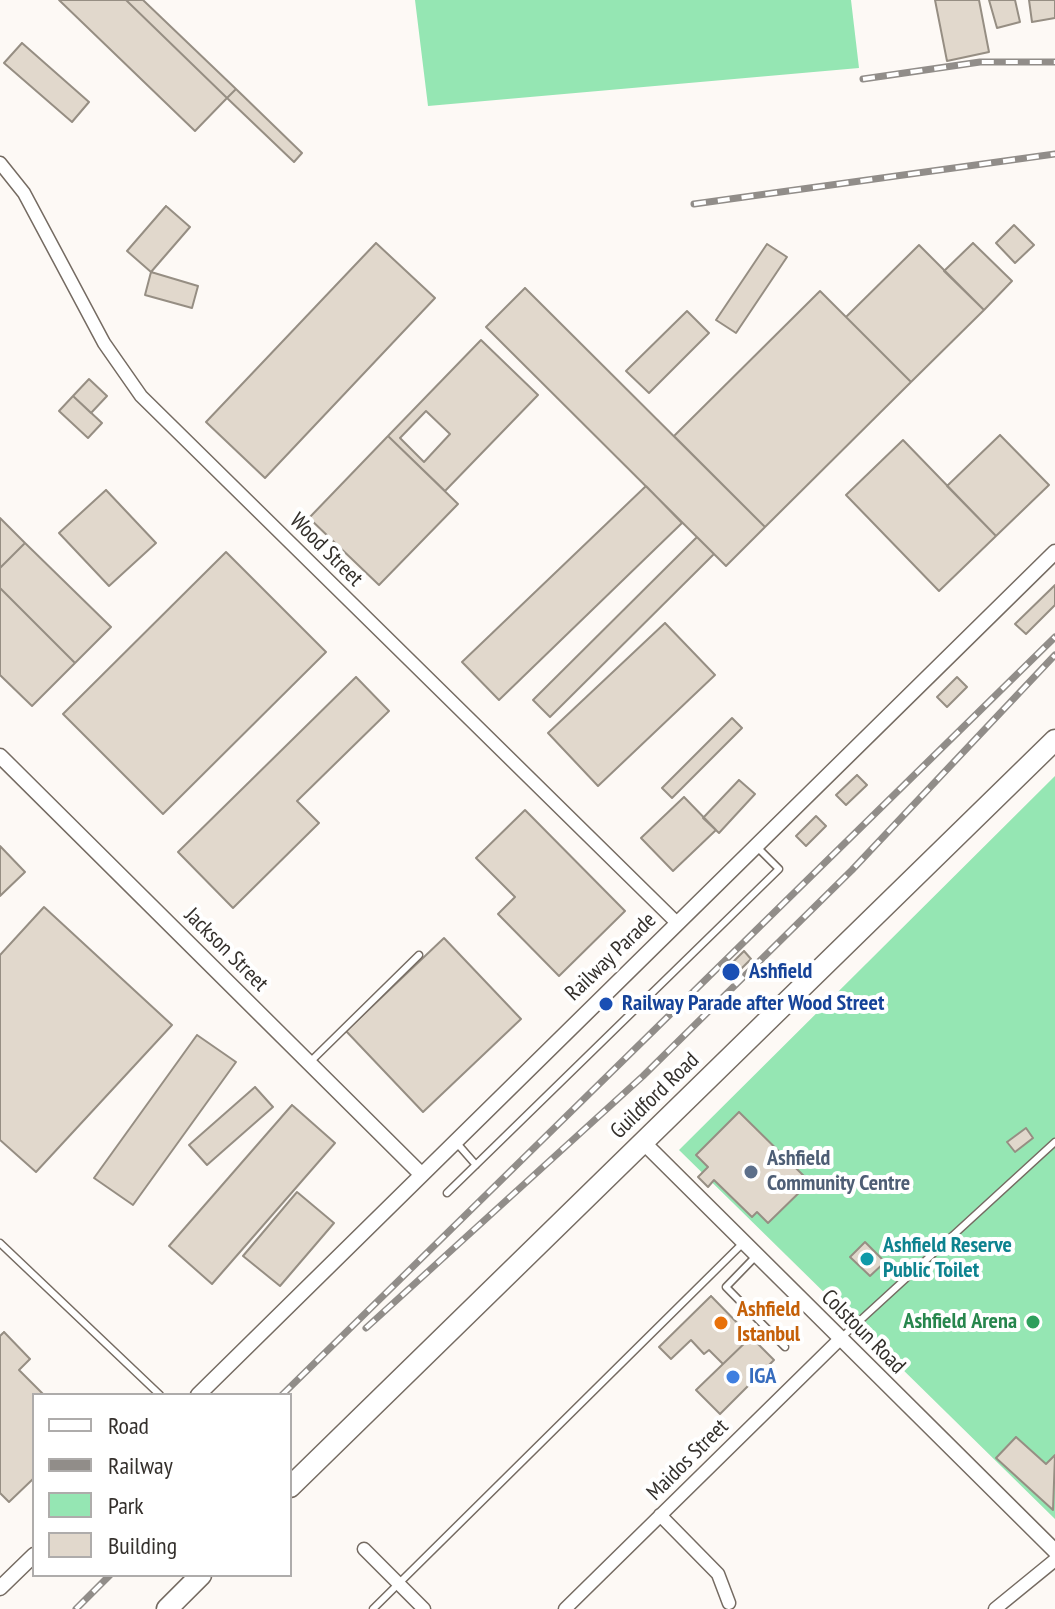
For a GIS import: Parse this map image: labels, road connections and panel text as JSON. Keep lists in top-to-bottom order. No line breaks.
{"streets":{"highway":["Guildford Road"],"street":["Wood Street","Jackson Street","Railway Parade","Colstoun Road","Maidos Street"]},"crossings":[["Wood Street","Railway Parade"],["Jackson Street","Railway Parade"],["Guildford Road","Colstoun Road"],["Colstoun Road","Maidos Street"]],"places":["Ashfield","Railway Parade after Wood Street","Ashfield Community Centre","Ashfield Reserve Public Toilet","Ashfield Arena","Ashfield Istanbul","IGA"],"legend":["Road","Railway","Park","Building"]}
